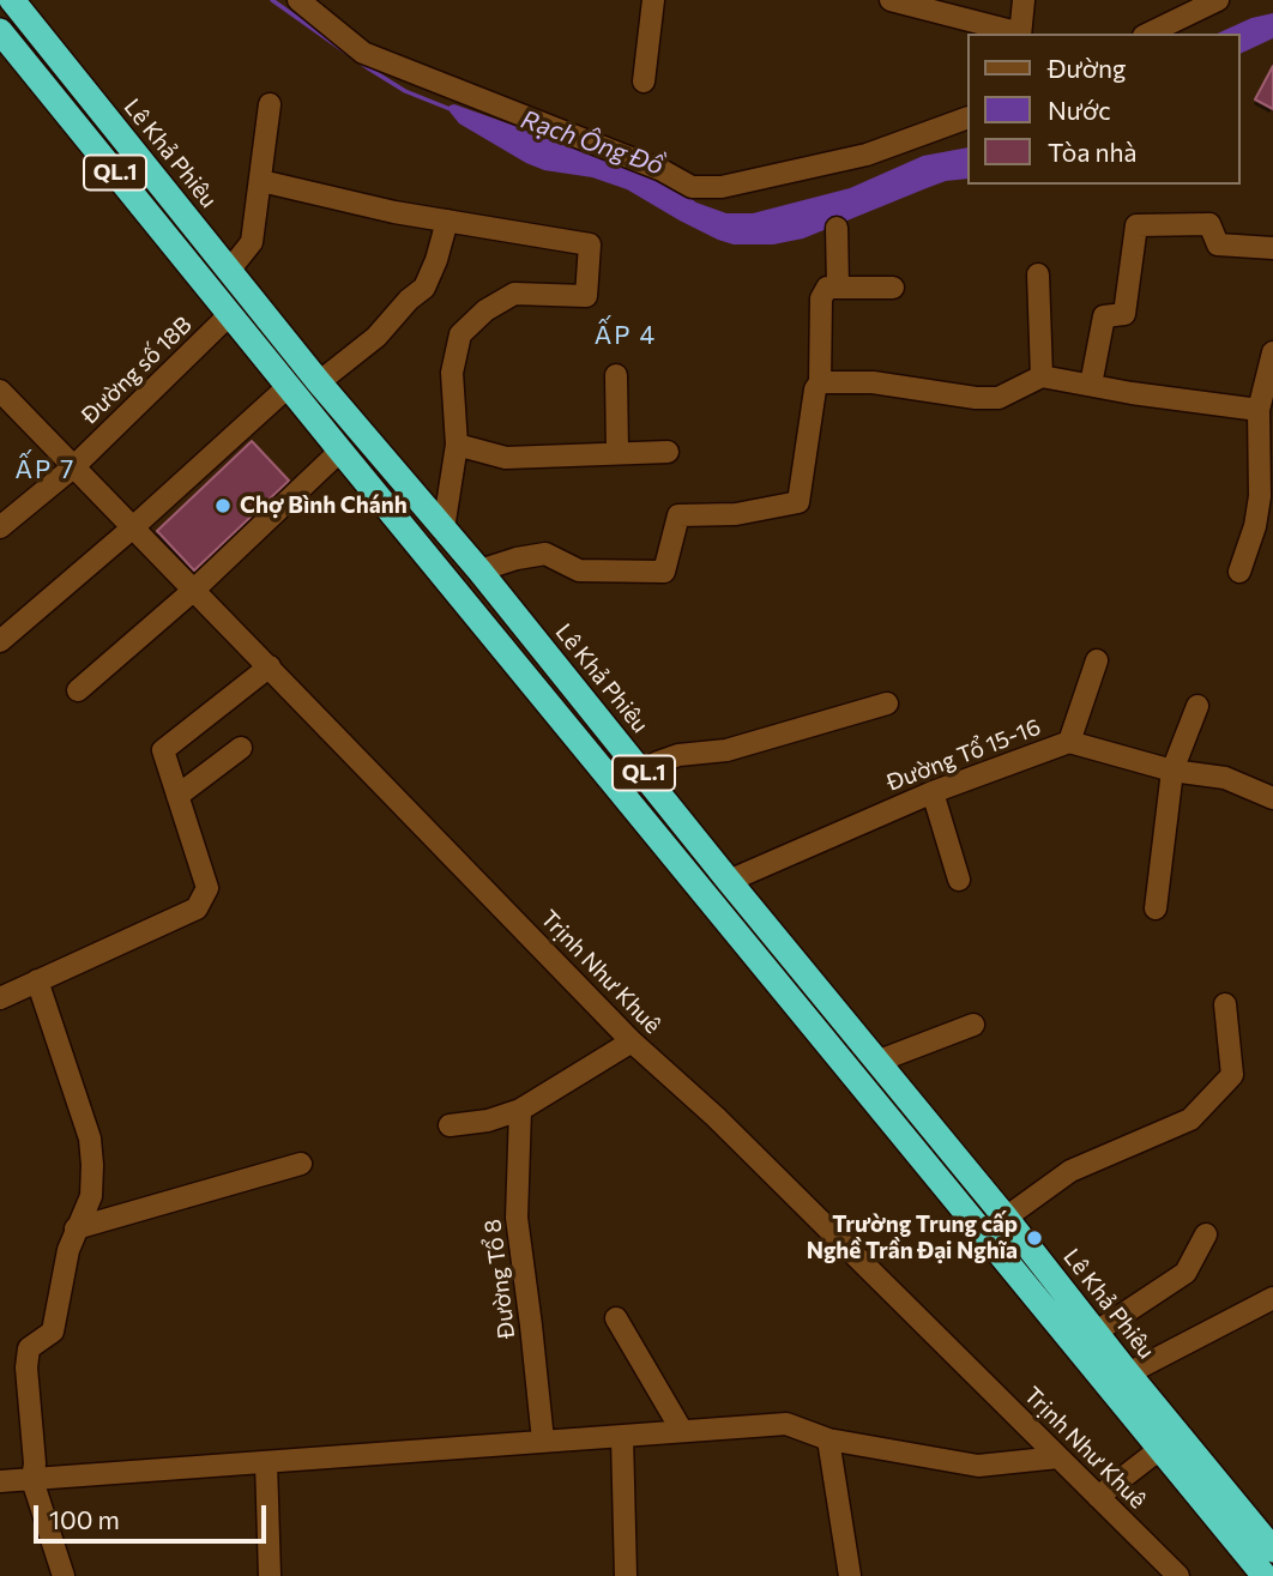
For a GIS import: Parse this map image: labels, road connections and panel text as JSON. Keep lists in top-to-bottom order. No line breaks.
{"streets":{"highway":["Lê Khả Phiêu","QL.1"],"street":["Đường số 18B","Đường Tổ 15-16","Trịnh Như Khuê","Đường Tổ 8"]},"crossings":[["Lê Khả Phiêu","Đường Tổ 15-16"],["QL.1","Đường số 18B"],["Đường số 18B","Trịnh Như Khuê"]],"districts":["ẤP 4","ẤP 7"],"water":["Rạch Ông Đồ"],"places":["Chợ Bình Chánh","Trường Trung cấp Nghề Trần Đại Nghĩa"],"legend":["Đường","Nước","Tòa nhà"],"scale_bar":"100 m"}
